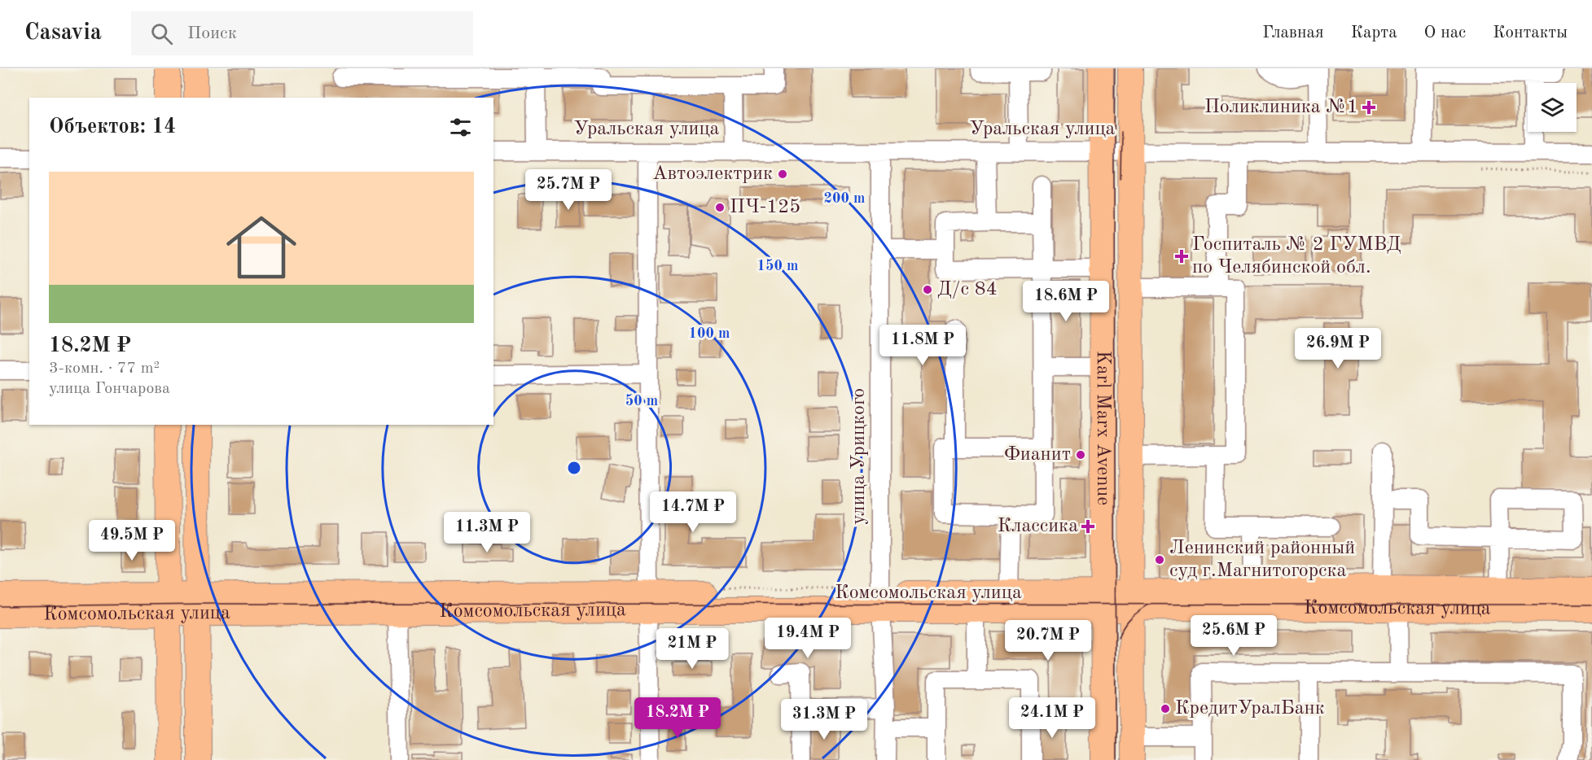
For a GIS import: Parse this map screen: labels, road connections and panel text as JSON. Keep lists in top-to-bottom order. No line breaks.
{"streets":{"main road":["Karl Marx Avenue","Комсомольская улица"],"street":["Уральская улица","улица Урицкого"]},"crossings":[["Уральская улица","Karl Marx Avenue"],["Уральская улица","улица Урицкого"],["Karl Marx Avenue","Комсомольская улица"],["улица Урицкого","Комсомольская улица"]],"places":{"health":["Поликлиника №1","Госпиталь № 2 ГУМВД по Челябинской обл.","Классика"],"other":["Автоэлектрик","ПЧ-125","Д/с 84","Фианит","Ленинский районный суд г.Магнитогорска","КредитУралБанк"]},"page":{"header":"Casavia","search":"Поиск","nav":["Главная","Карта","О нас","Контакты"],"heading":"Объектов: 14","list":[{"name":"18.2M ₽","note":"3-комн. · 77 m² · улица Гончарова"}],"price":["25.7M ₽","18.6M ₽","11.8M ₽","26.9M ₽","14.7M ₽","11.3M ₽","49.5M ₽","25.6M ₽","19.4M ₽","20.7M ₽","21M ₽","18.2M ₽","24.1M ₽","31.3M ₽"]},"rings":["200 m","150 m","100 m","50 m"]}
